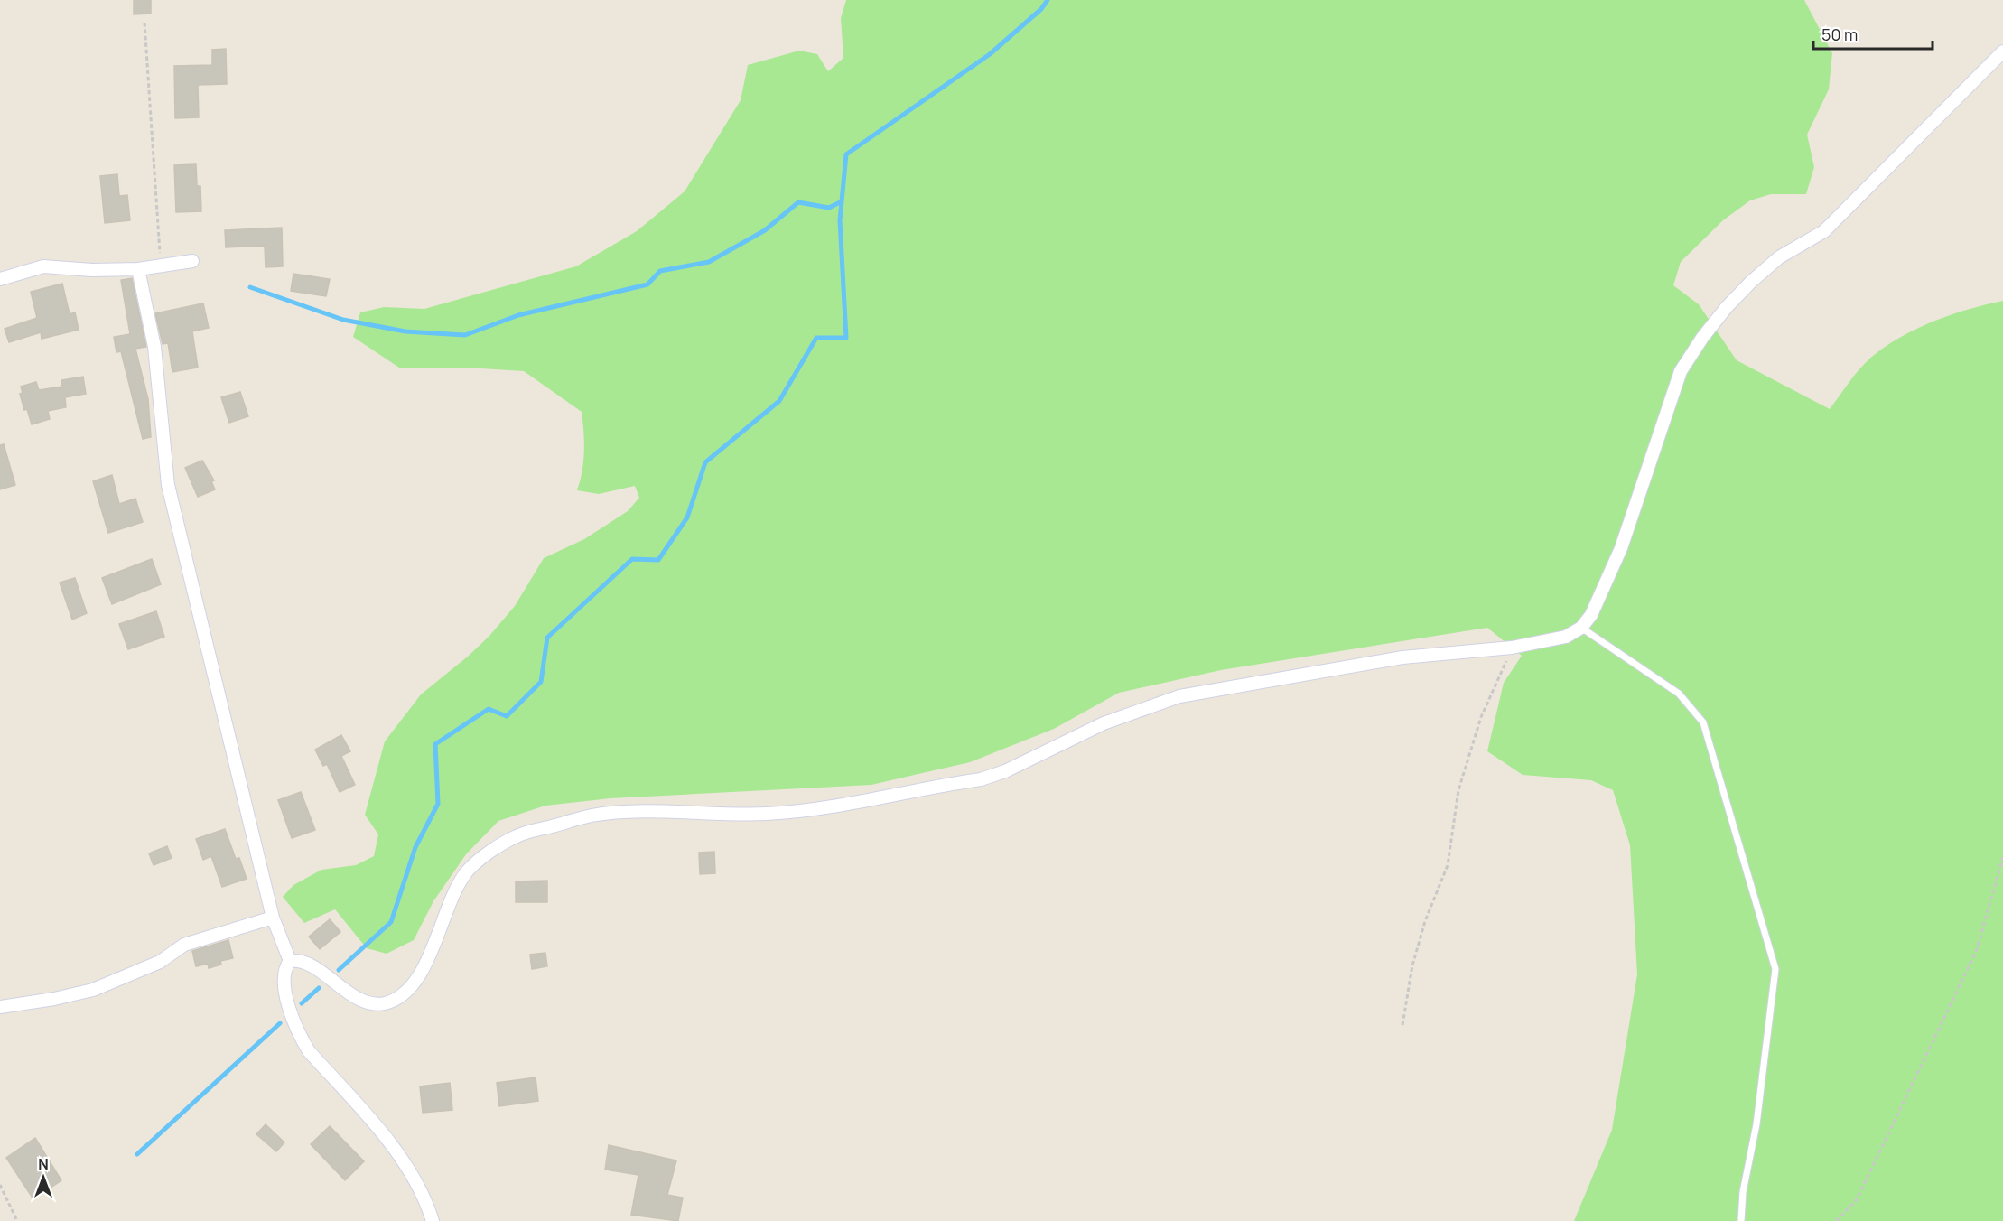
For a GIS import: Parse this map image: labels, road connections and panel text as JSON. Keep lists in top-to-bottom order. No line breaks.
{"scale_bar":"50 m","north":"top"}
